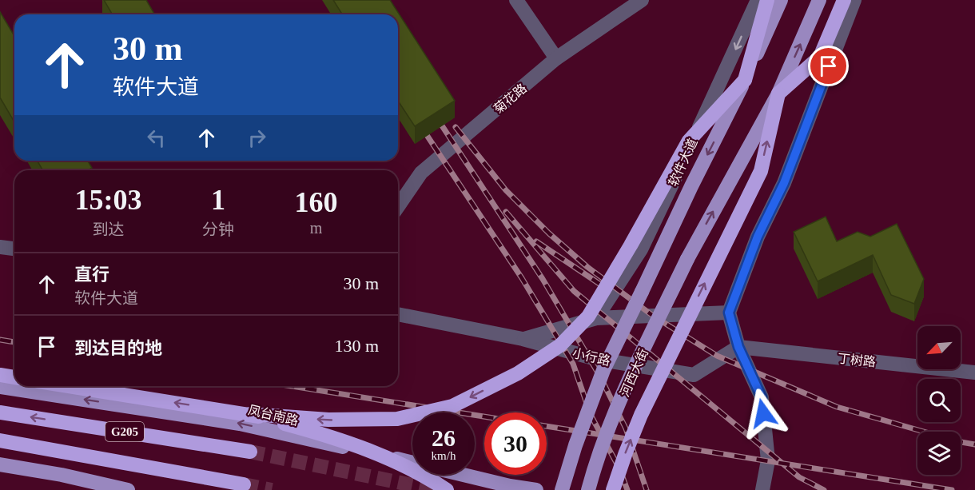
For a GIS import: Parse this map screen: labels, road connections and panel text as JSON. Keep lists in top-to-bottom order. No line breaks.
{"streets":{"highway":["G205"],"main road":["软件大道","河西大街","凤台南路"],"street":["菊花路","小行路","丁树路"]},"crossings":[["软件大道","小行路"],["软件大道","河西大街"],["小行路","丁树路"]],"one_way":["凤台南路"],"north":"bottom left","page":{"turn":["30 m","软件大道"],"eta":["15:03","到达","1","分钟","160","m"],"list":[{"name":"直行","note":"软件大道","value":"30 m"},{"name":"到达目的地","value":"130 m"}],"speed":"26 km/h","limit":"30"}}
